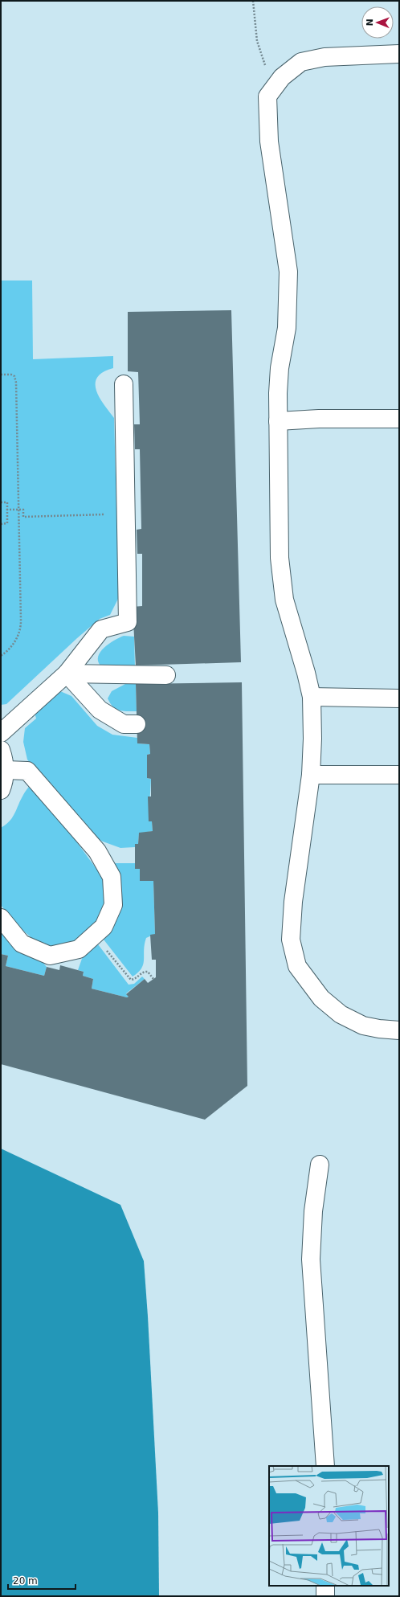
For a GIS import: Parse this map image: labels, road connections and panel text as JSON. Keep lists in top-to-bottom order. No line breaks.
{"scale_bar":"20 m","north":"left"}
